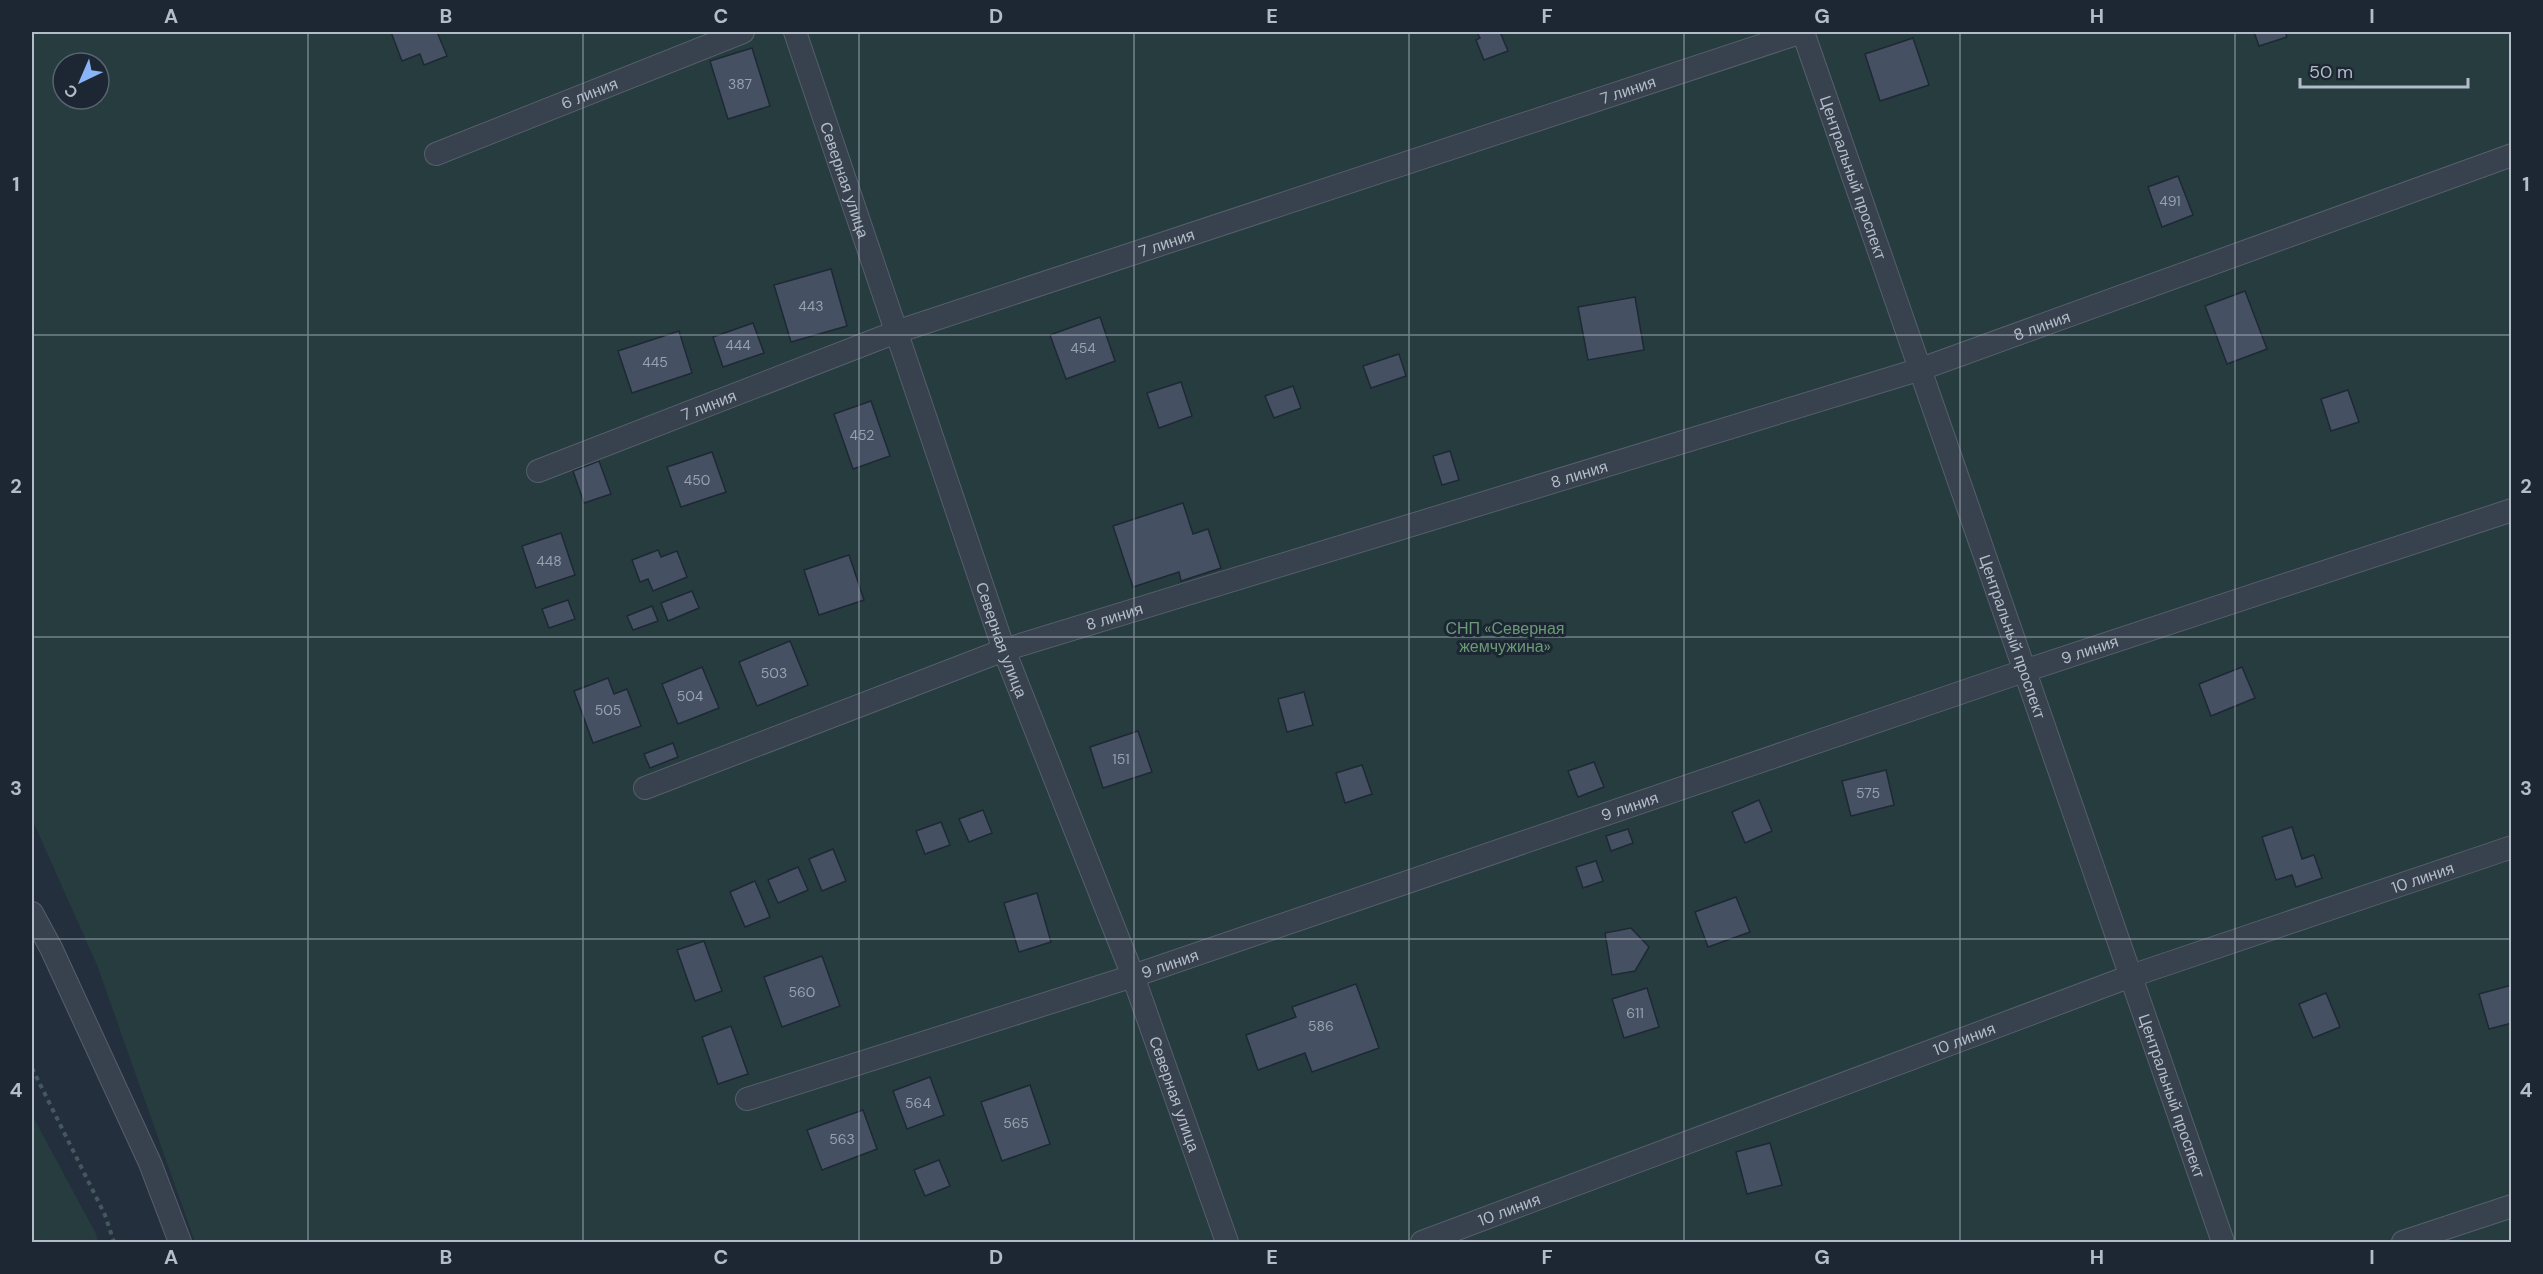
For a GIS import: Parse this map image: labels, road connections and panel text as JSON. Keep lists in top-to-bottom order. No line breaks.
{"streets":{"street":["7 линия","6 линия","Центральный проспект","Северная улица","8 линия","9 линия","10 линия"]},"crossings":[["7 линия","Центральный проспект"],["7 линия","Северная улица"],["Центральный проспект","8 линия"],["Центральный проспект","9 линия"],["Центральный проспект","10 линия"],["Северная улица","8 линия"],["Северная улица","9 линия"]],"parks":["СНП «Северная жемчужина»"],"house_numbers":["387","491","443","444","454","445","452","450","448","503","504","505","151","575","560","611","586","564","565","563"],"scale_bar":"50 m","north":"bottom left","grid":{"columns":["A","B","C","D","E","F","G","H","I"],"rows":["1","2","3","4"]}}
